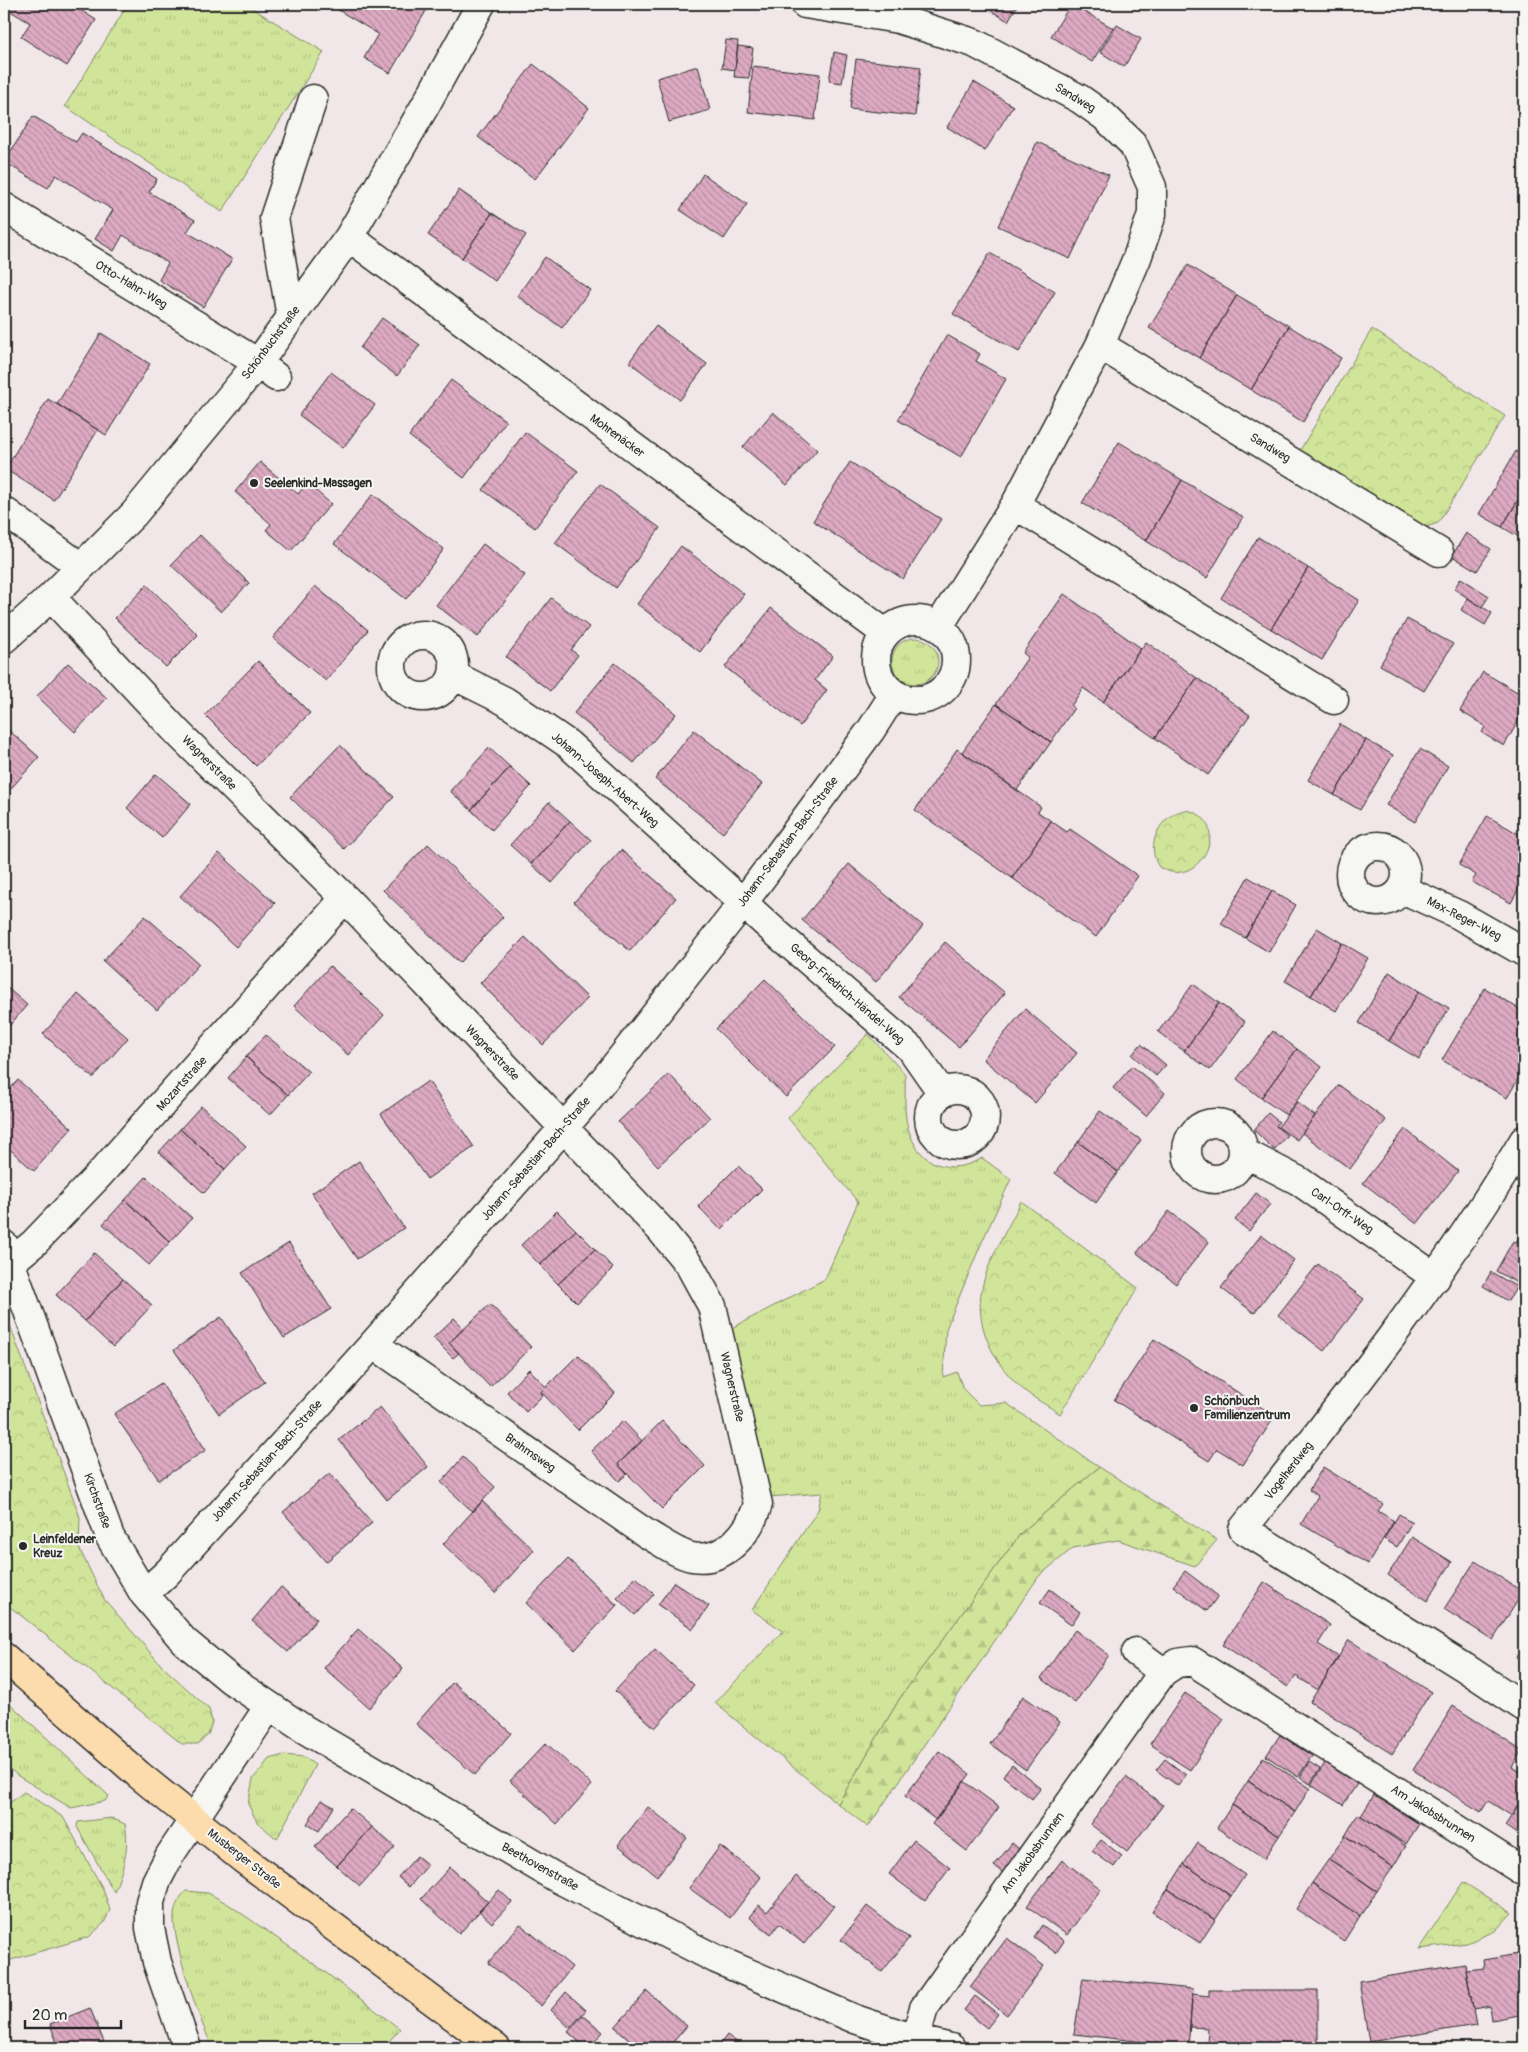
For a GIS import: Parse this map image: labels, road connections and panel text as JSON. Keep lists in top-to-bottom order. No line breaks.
{"streets":{"main road":["Musberger Straße"],"street":["Sandweg","Otto-Hahn-Weg","Schönbuchstraße","Mohrenäcker","Wagnerstraße","Johann-Joseph-Abert-Weg","Johann-Sebastian-Bach-Straße","Max-Reger-Weg","Georg-Friedrich-Händel-Weg","Mozartstraße","Carl-Orff-Weg","Brahmsweg","Vogelherdweg","Kirchstraße","Am Jakobsbrunnen","Beethovenstraße"]},"crossings":[["Sandweg","Mohrenäcker"],["Sandweg","Johann-Sebastian-Bach-Straße"],["Otto-Hahn-Weg","Schönbuchstraße"],["Schönbuchstraße","Mohrenäcker"],["Schönbuchstraße","Wagnerstraße"],["Mohrenäcker","Johann-Sebastian-Bach-Straße"],["Wagnerstraße","Johann-Sebastian-Bach-Straße"],["Wagnerstraße","Mozartstraße"],["Wagnerstraße","Brahmsweg"],["Johann-Joseph-Abert-Weg","Johann-Sebastian-Bach-Straße"],["Johann-Joseph-Abert-Weg","Georg-Friedrich-Händel-Weg"],["Johann-Sebastian-Bach-Straße","Georg-Friedrich-Händel-Weg"],["Johann-Sebastian-Bach-Straße","Brahmsweg"],["Johann-Sebastian-Bach-Straße","Kirchstraße"],["Mozartstraße","Kirchstraße"],["Carl-Orff-Weg","Vogelherdweg"],["Kirchstraße","Beethovenstraße"],["Am Jakobsbrunnen","Beethovenstraße"]],"places":["Seelenkind-Massagen","Schönbuch Familienzentrum","Leinfeldener Kreuz"],"scale_bar":"20 m"}
